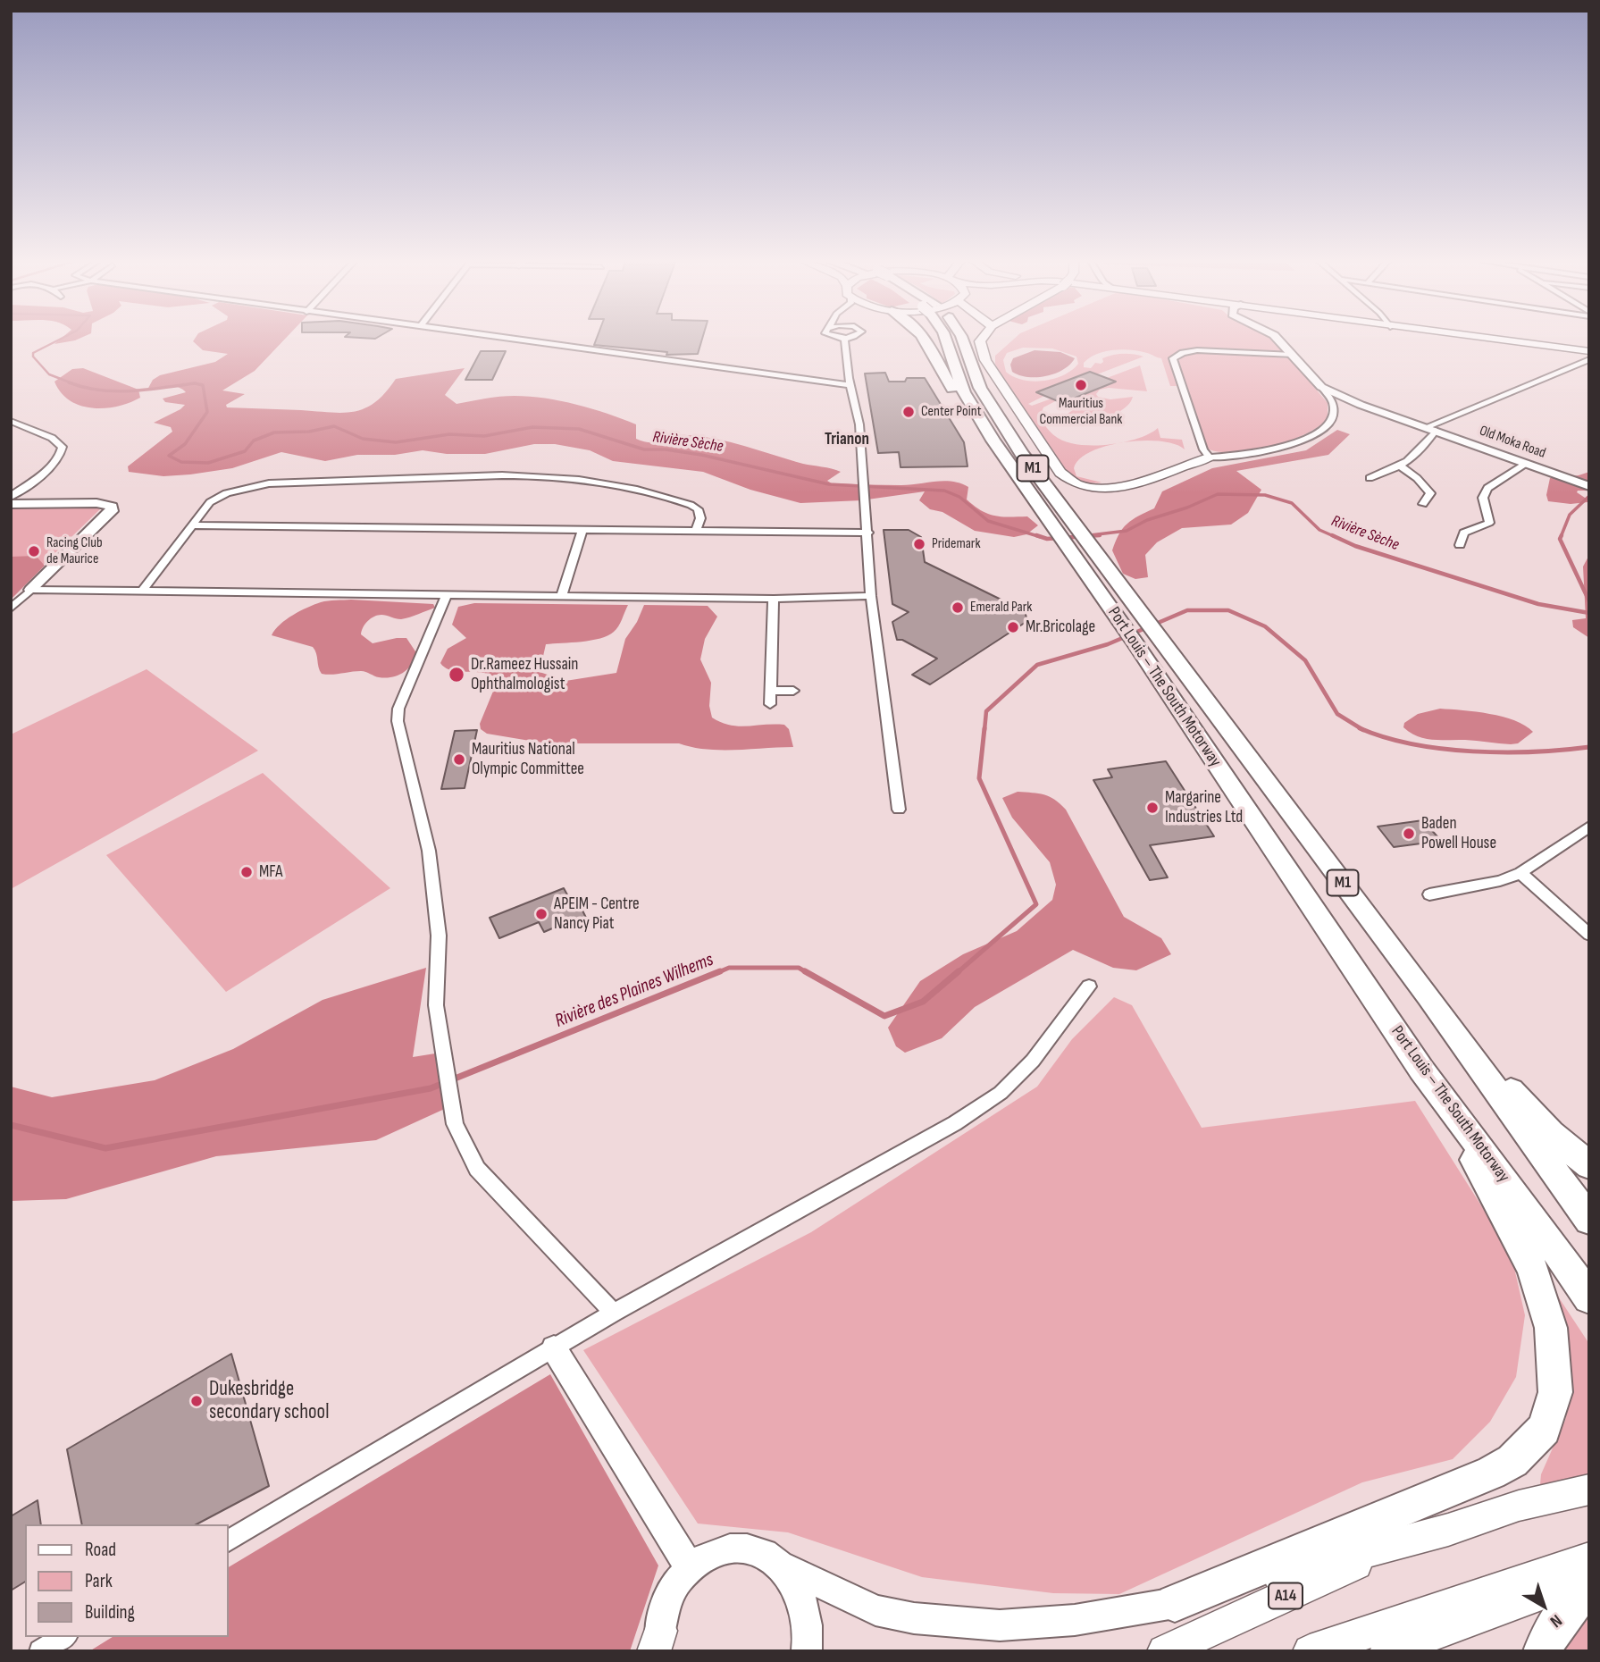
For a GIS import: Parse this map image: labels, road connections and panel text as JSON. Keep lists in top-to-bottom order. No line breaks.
{"streets":{"highway":["M1","Port Louis – The South Motorway"],"main road":["A14"],"street":["Old Moka Road"]},"districts":["Trianon"],"water":["Rivière Sèche","Rivière des Plaines Wilhems"],"places":["Mauritius Commercial Bank","Center Point","Pridemark","Racing Club de Maurice","Emerald Park","Mr.Bricolage","Dr.Rameez Hussain Ophthalmologist","Mauritius National Olympic Committee","Margarine Industries Ltd","Baden Powell House","MFA","APEIM - Centre Nancy Piat","Dukesbridge secondary school"],"legend":["Road","Park","Building"],"north":"bottom right"}
